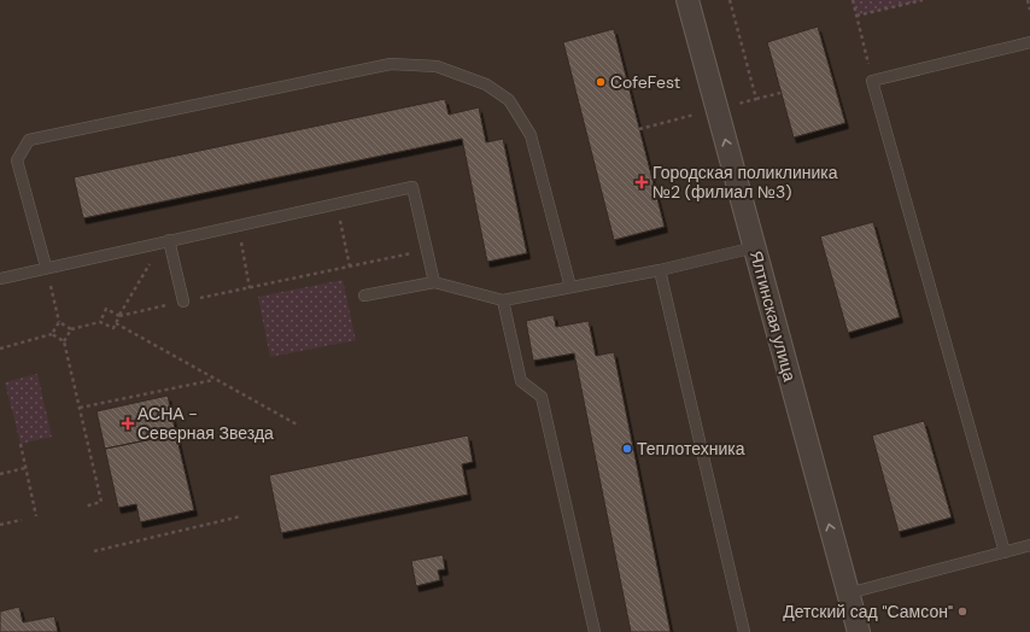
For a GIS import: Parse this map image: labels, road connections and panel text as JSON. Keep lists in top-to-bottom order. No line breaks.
{"streets":{"street":["Ялтинская улица"]},"one_way":["Ялтинская улица"],"places":{"other":["CofeFest","Теплотехника","Детский сад \"Самсон\""],"health":["Городская поликлиника №2 (филиал №3)","АСНА - Северная Звезда"]}}
